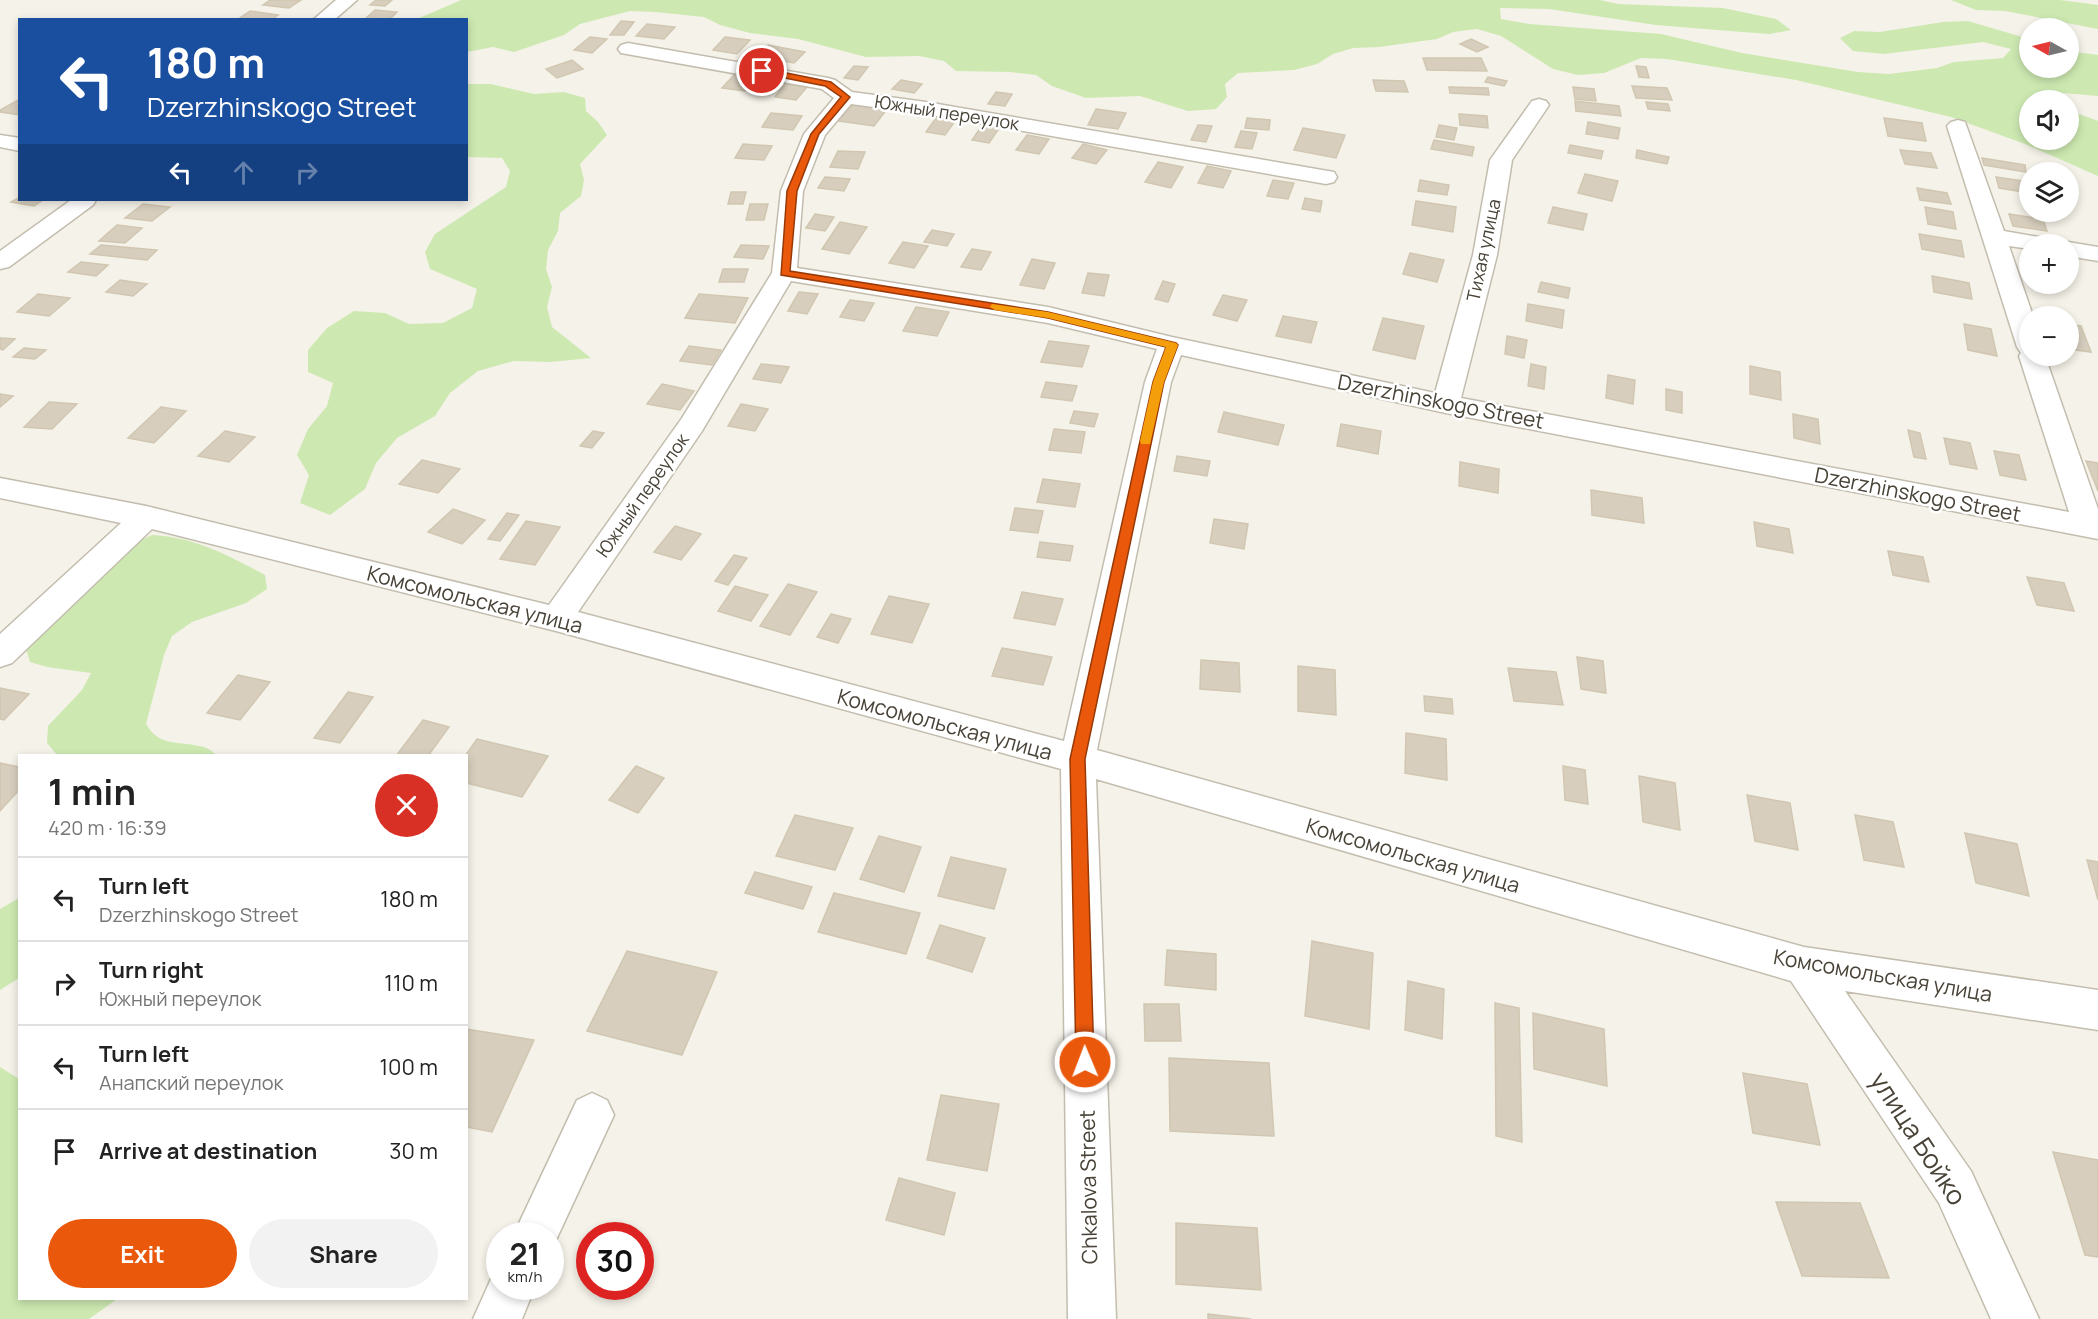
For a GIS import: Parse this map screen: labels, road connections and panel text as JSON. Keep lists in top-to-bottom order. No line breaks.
{"streets":{"street":["Южный переулок","Тихая улица","Dzerzhinskogo Street","Комсомольская улица","улица Бойко","Chkalova Street"]},"crossings":[["Южный переулок","Dzerzhinskogo Street"],["Южный переулок","Комсомольская улица"],["Тихая улица","Dzerzhinskogo Street"],["Dzerzhinskogo Street","Chkalova Street"],["Комсомольская улица","улица Бойко"],["Комсомольская улица","Chkalova Street"]],"north":"left","page":{"map_buttons":["+","−"],"turn":["180 m","Dzerzhinskogo Street"],"heading":["1 min","420 m · 16:39"],"list":[{"name":"Turn left","note":"Dzerzhinskogo Street","value":"180 m"},{"name":"Turn right","note":"Южный переулок","value":"110 m"},{"name":"Turn left","note":"Анапский переулок","value":"100 m"},{"name":"Arrive at destination","value":"30 m"}],"buttons":["Exit","Share"],"speed":"21 km/h","limit":"30"}}
